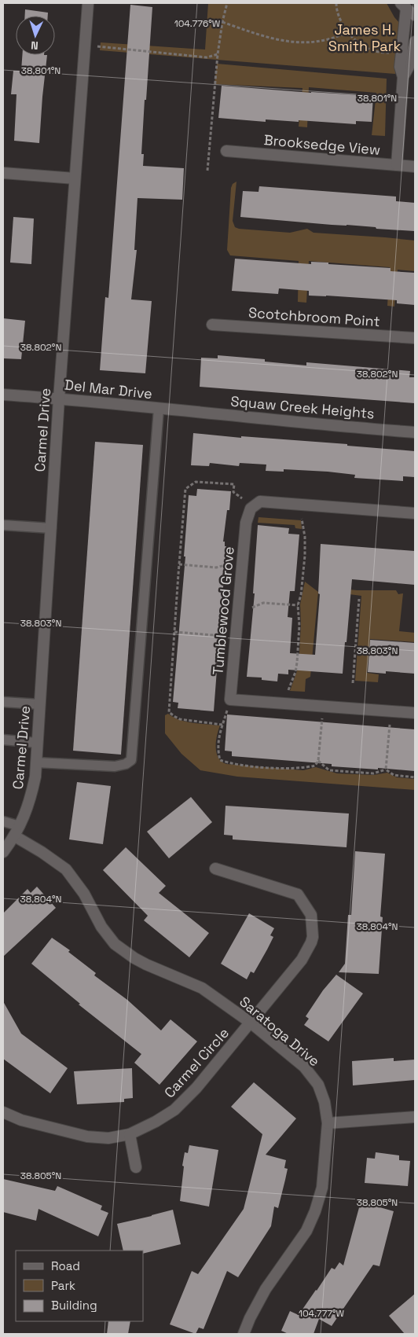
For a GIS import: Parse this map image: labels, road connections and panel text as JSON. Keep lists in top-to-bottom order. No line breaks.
{"streets":{"street":["Brooksedge View","Scotchbroom Point","Del Mar Drive","Squaw Creek Heights","Carmel Drive","Tumblewood Grove","Saratoga Drive","Carmel Circle"]},"crossings":[["Del Mar Drive","Squaw Creek Heights"],["Del Mar Drive","Carmel Drive"],["Carmel Drive","Saratoga Drive"],["Saratoga Drive","Carmel Circle"]],"parks":["James H. Smith Park"],"legend":["Road","Park","Building"],"north":"bottom","coordinates":["104.776°W","38.801°N","38.802°N","38.803°N","38.804°N","38.805°N","104.777°W"]}
